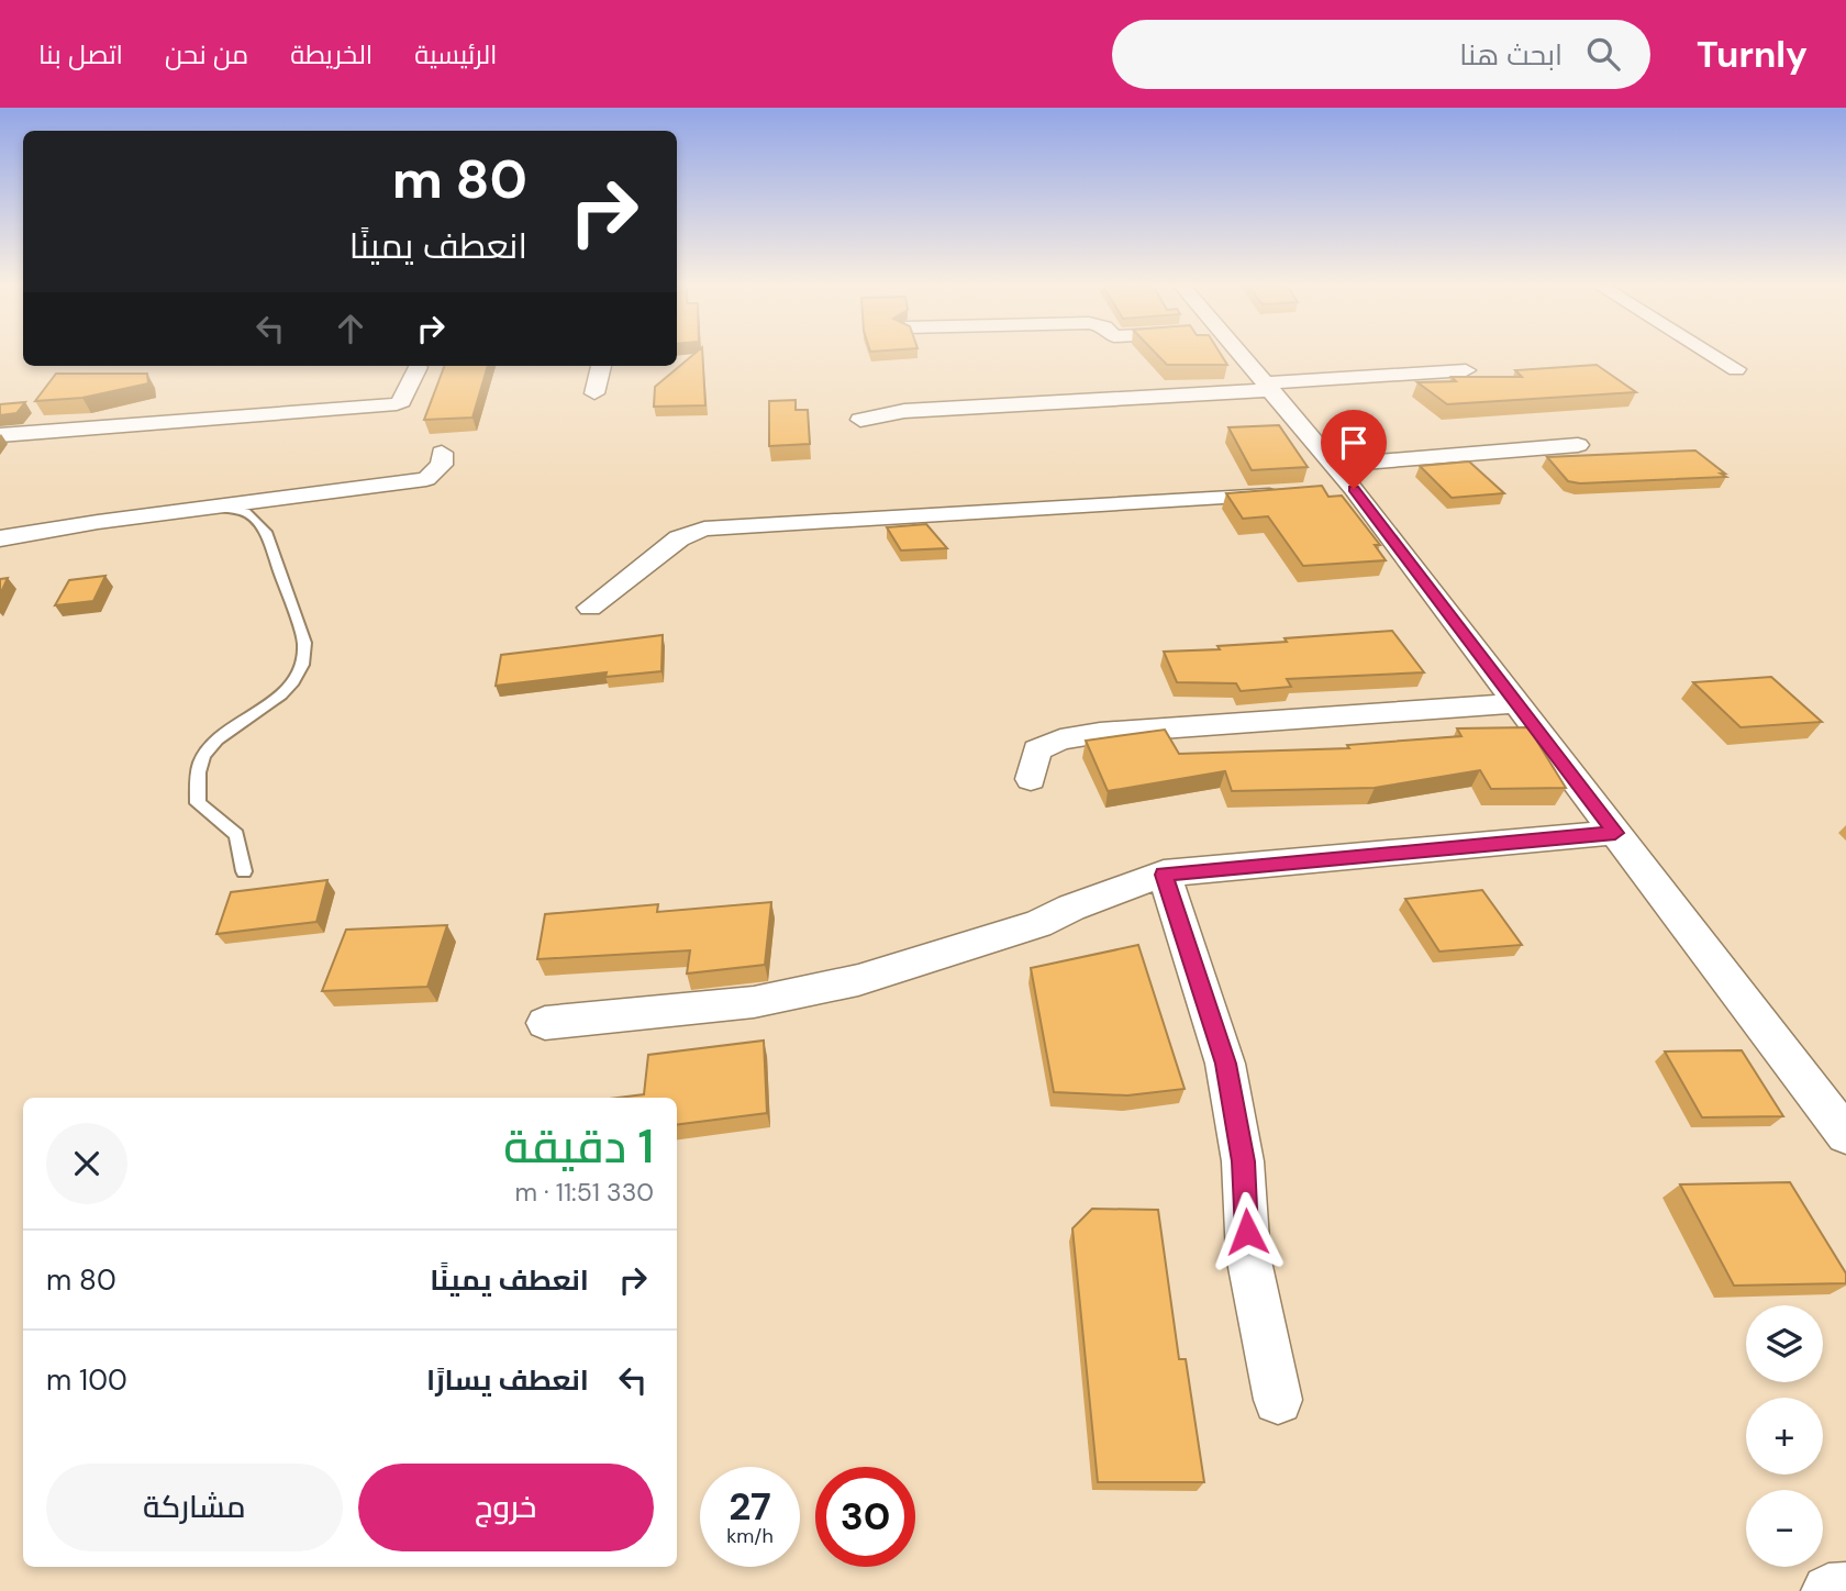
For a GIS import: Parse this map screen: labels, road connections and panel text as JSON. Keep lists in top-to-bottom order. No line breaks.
{"page":{"header":"Turnly","search":"ابحث هنا","nav":["الرئيسية","الخريطة","من نحن","اتصل بنا"],"turn":["80 m","انعطف يمينًا"],"heading":["1 دقيقة","330 m · 11:51"],"list":[{"name":"انعطف يمينًا","value":"80 m"},{"name":"انعطف يسارًا","value":"100 m"}],"map_buttons":["+","−"],"buttons":["خروج","مشاركة"],"speed":"27 km/h","limit":"30"}}
